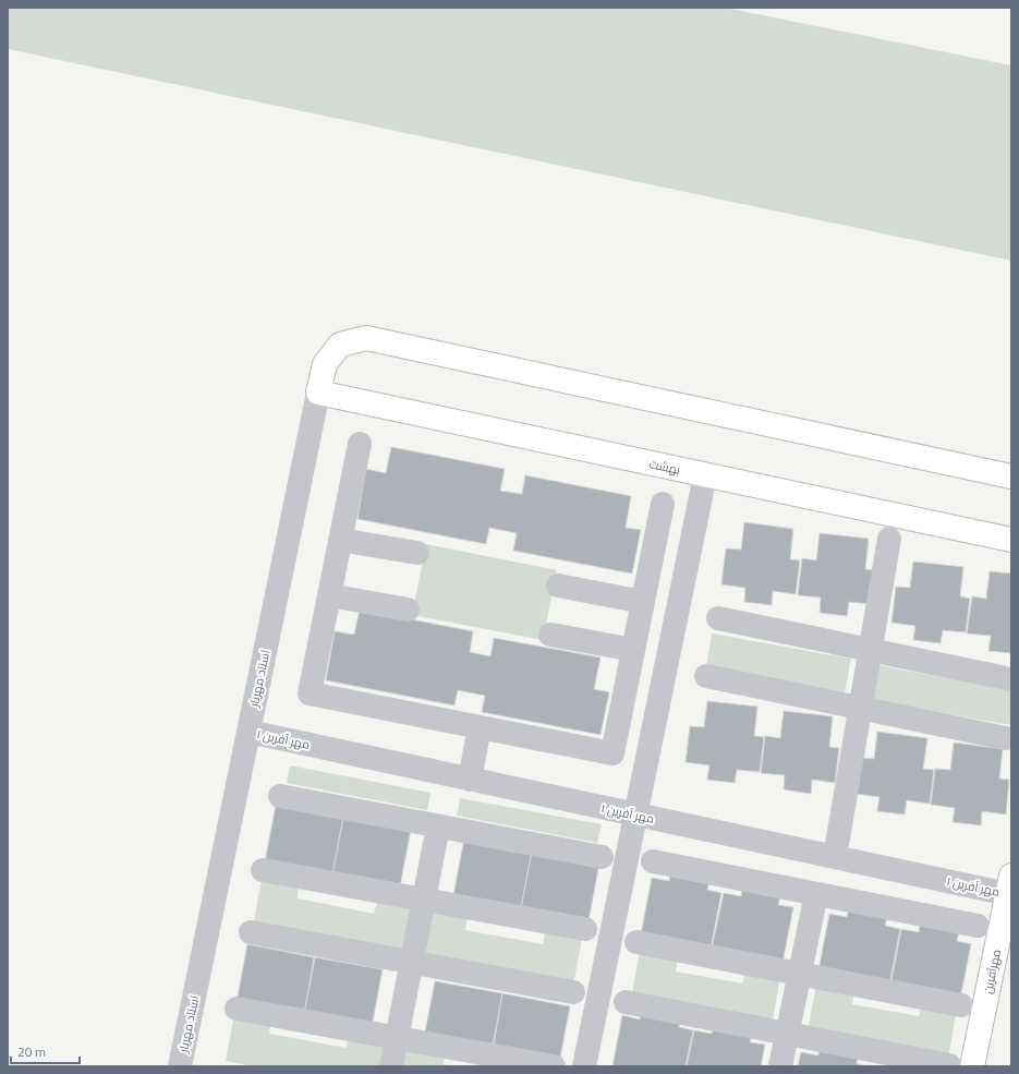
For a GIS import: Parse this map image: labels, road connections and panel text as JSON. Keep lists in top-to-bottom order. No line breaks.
{"streets":{"main road":["بهشت","مهرآفرین"],"street":["استاد مهریار","مهر آفرین ۱"]},"crossings":[["بهشت","استاد مهریار"],["استاد مهریار","مهر آفرین ۱"],["مهر آفرین ۱","مهرآفرین"]],"scale_bar":"20 m"}
